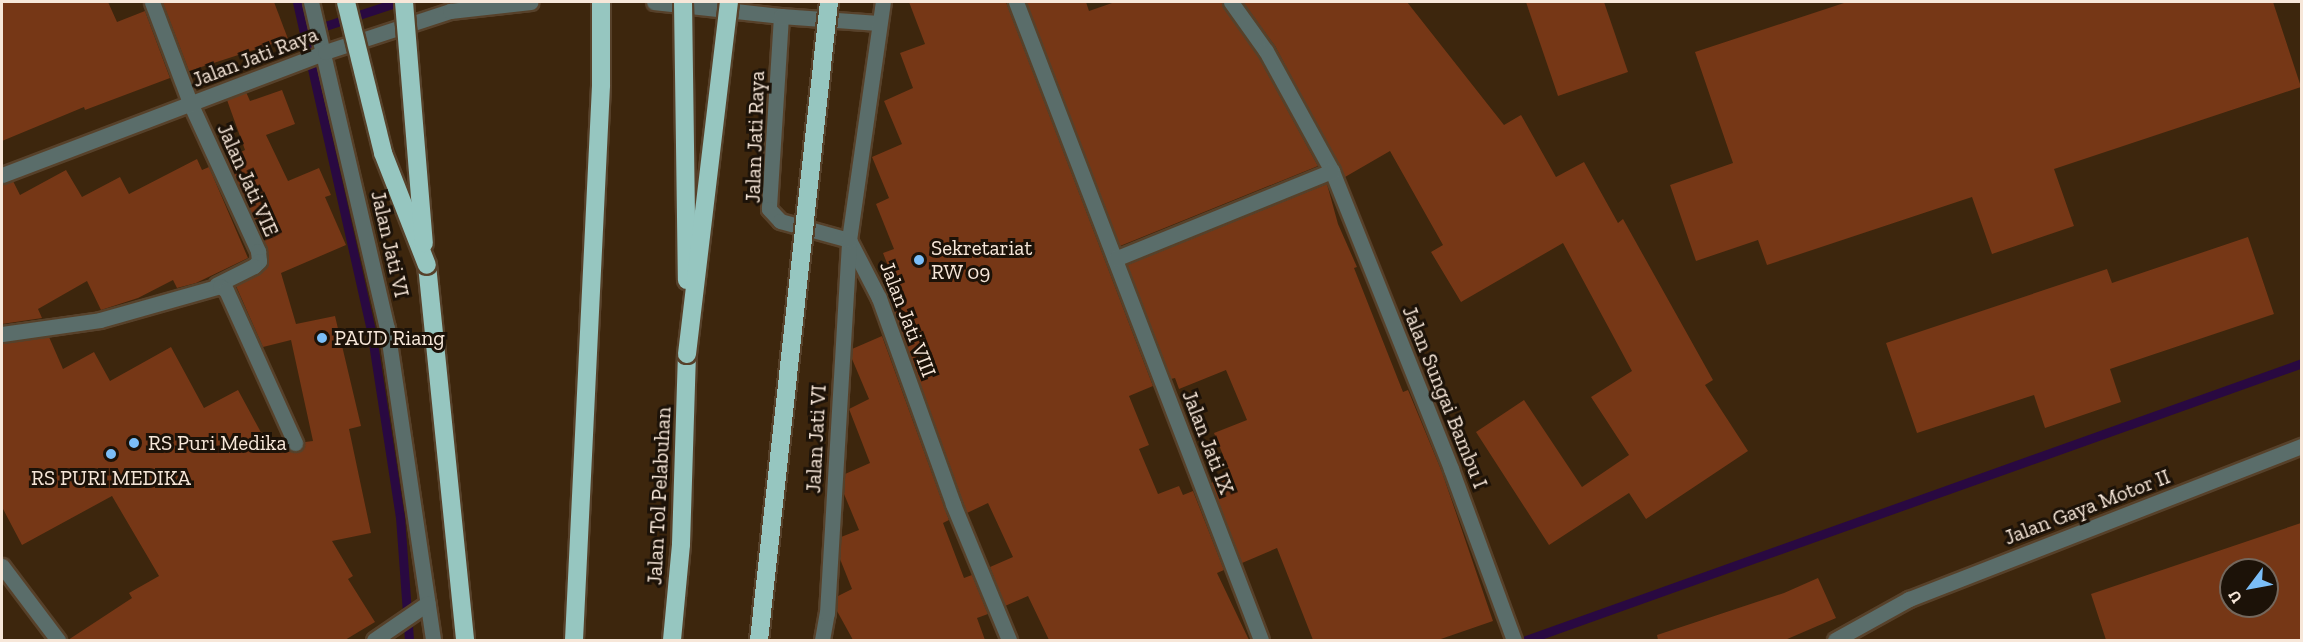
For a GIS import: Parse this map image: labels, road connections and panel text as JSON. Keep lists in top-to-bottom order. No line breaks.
{"streets":{"highway":["Jalan Tol Pelabuhan"],"street":["Jalan Jati Raya","Jalan Jati VIE","Jalan Jati VI","Jalan Jati VIII","Jalan Sungai Bambu I","Jalan Jati IX","Jalan Gaya Motor II"]},"crossings":[["Jalan Jati Raya","Jalan Jati VIE"],["Jalan Jati Raya","Jalan Jati VI"],["Jalan Jati Raya","Jalan Jati VIII"],["Jalan Jati VI","Jalan Jati VIII"]],"places":["Sekretariat RW 09","PAUD Riang","RS Puri Medika","RS PURI MEDIKA"],"north":"bottom left"}
